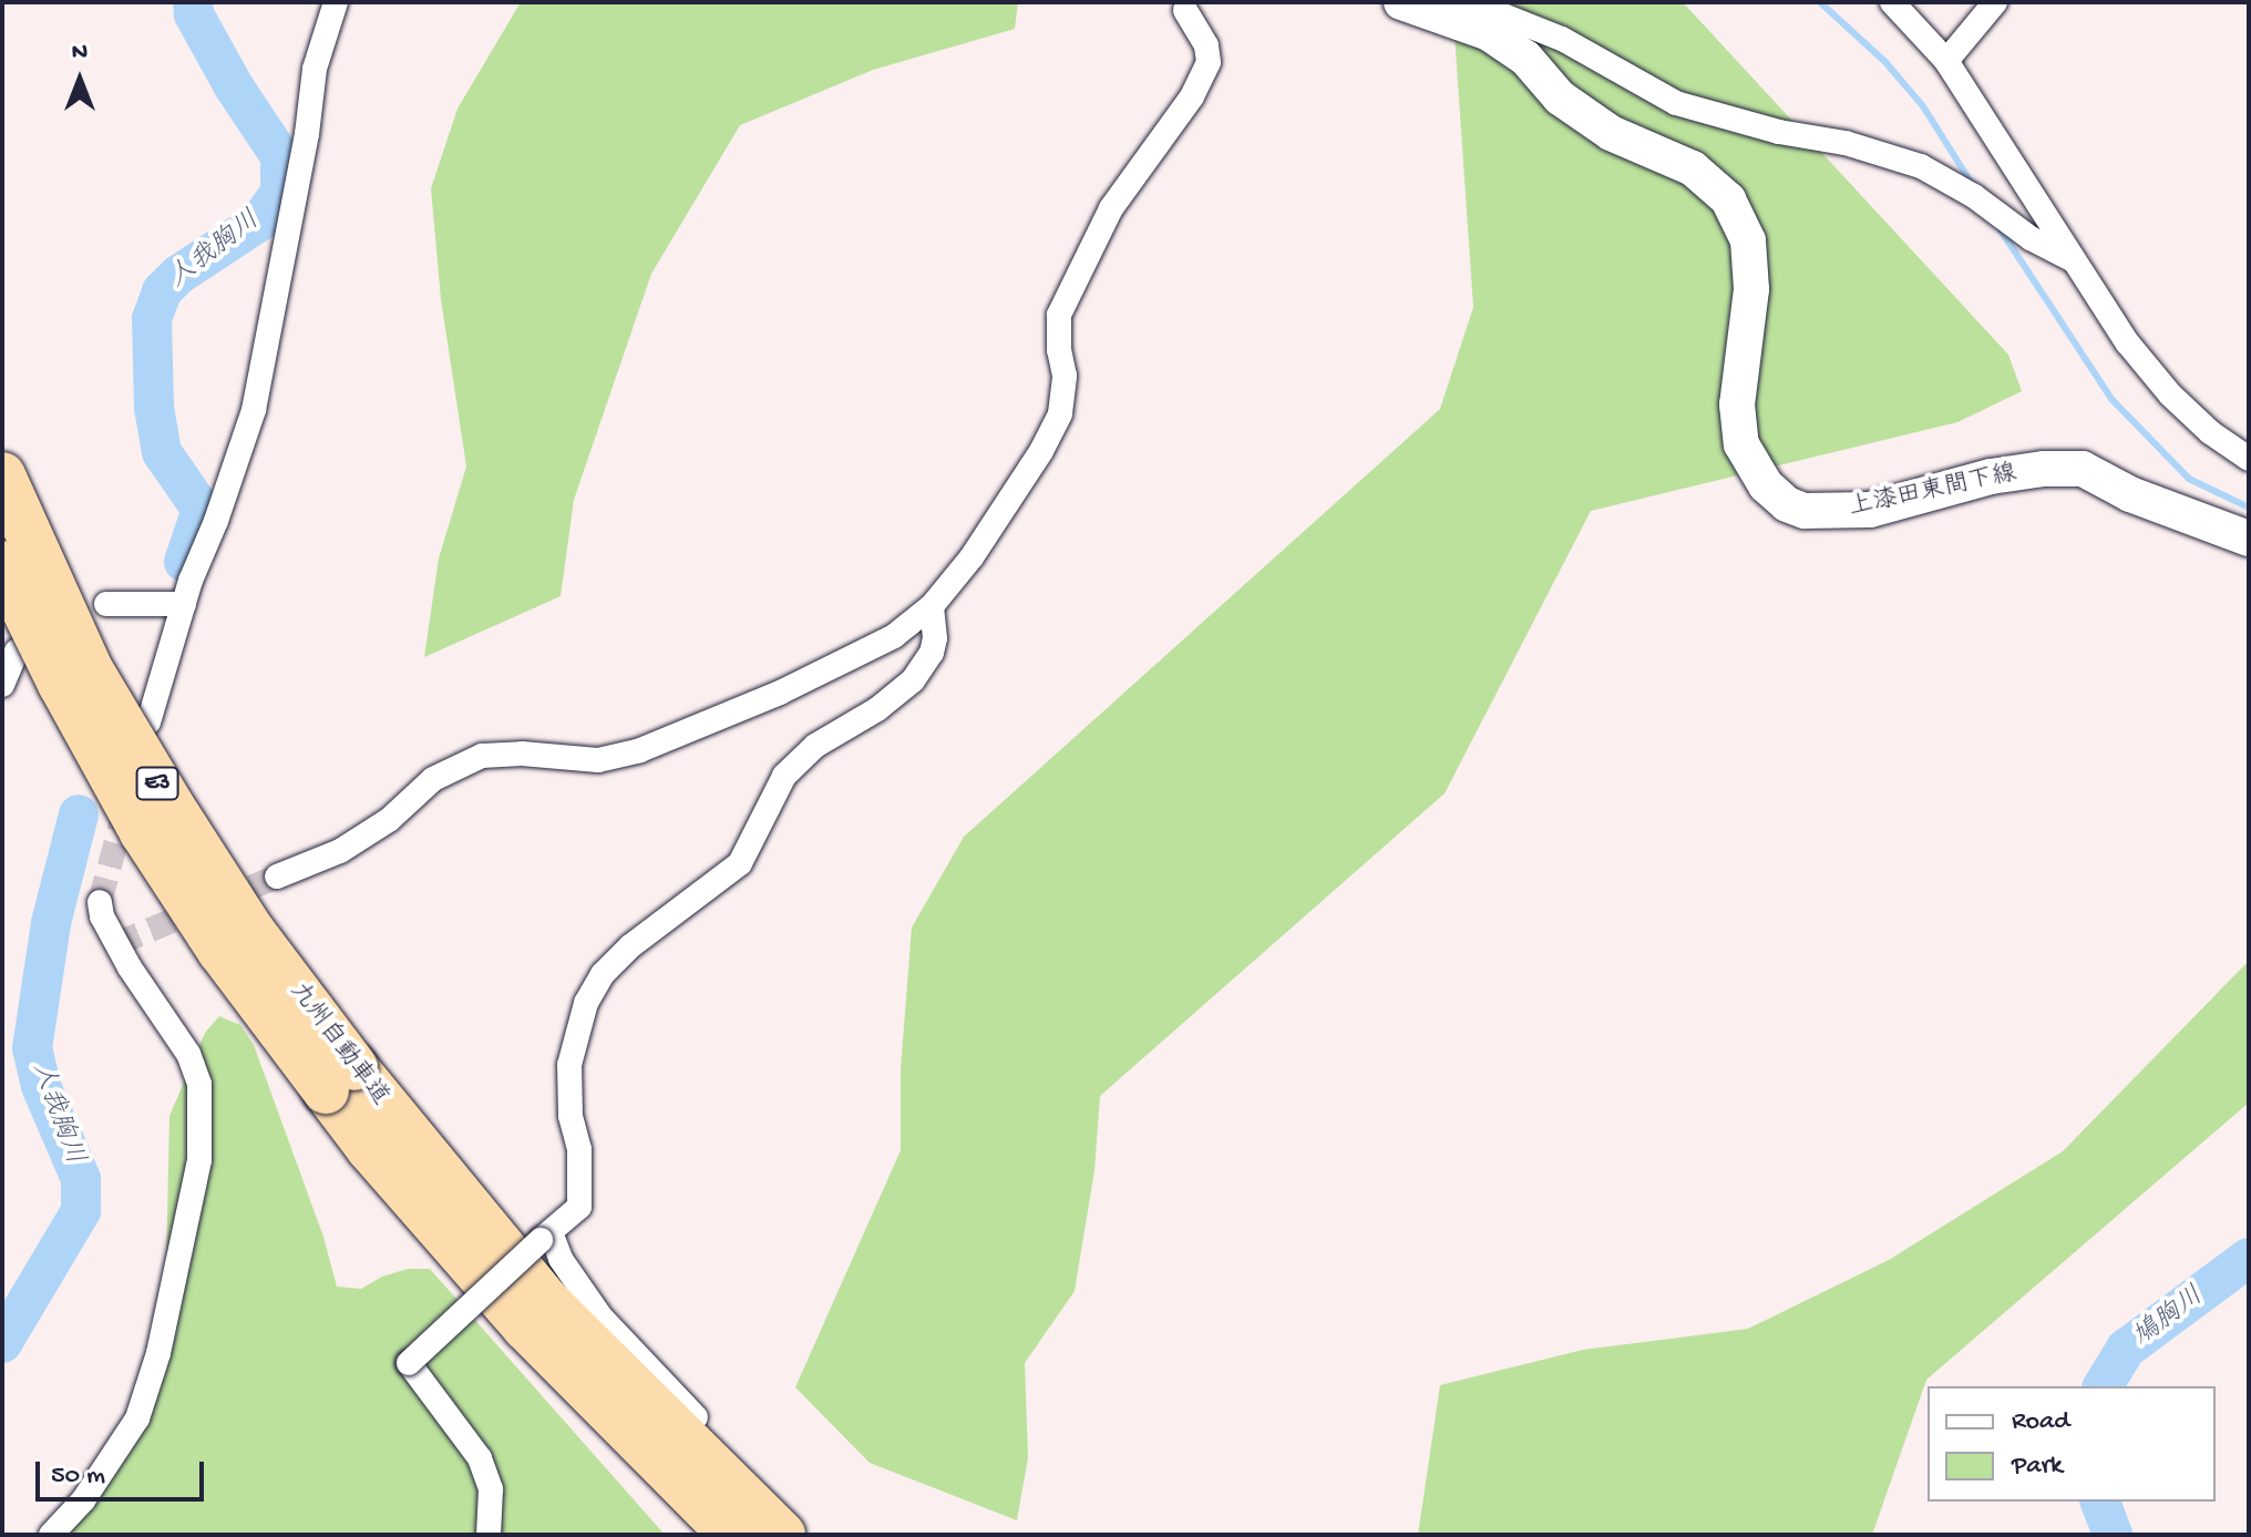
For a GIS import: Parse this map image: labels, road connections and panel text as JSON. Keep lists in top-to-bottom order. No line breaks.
{"streets":{"highway":["E3","九州自動車道"],"main road":["上漆田東間下線"]},"water":["人我胸川","鳩胸川"],"legend":["Road","Park"],"scale_bar":"50 m","north":"top"}
